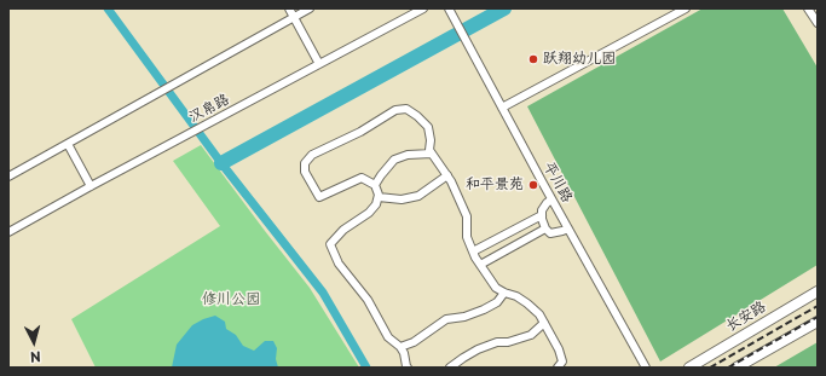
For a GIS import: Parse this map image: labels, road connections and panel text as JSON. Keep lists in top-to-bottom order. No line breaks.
{"streets":{"main road":["长安路"],"street":["汉帛路","平川路"]},"parks":["修川公园"],"places":["跃翔幼儿园","和平景苑"],"north":"bottom"}
